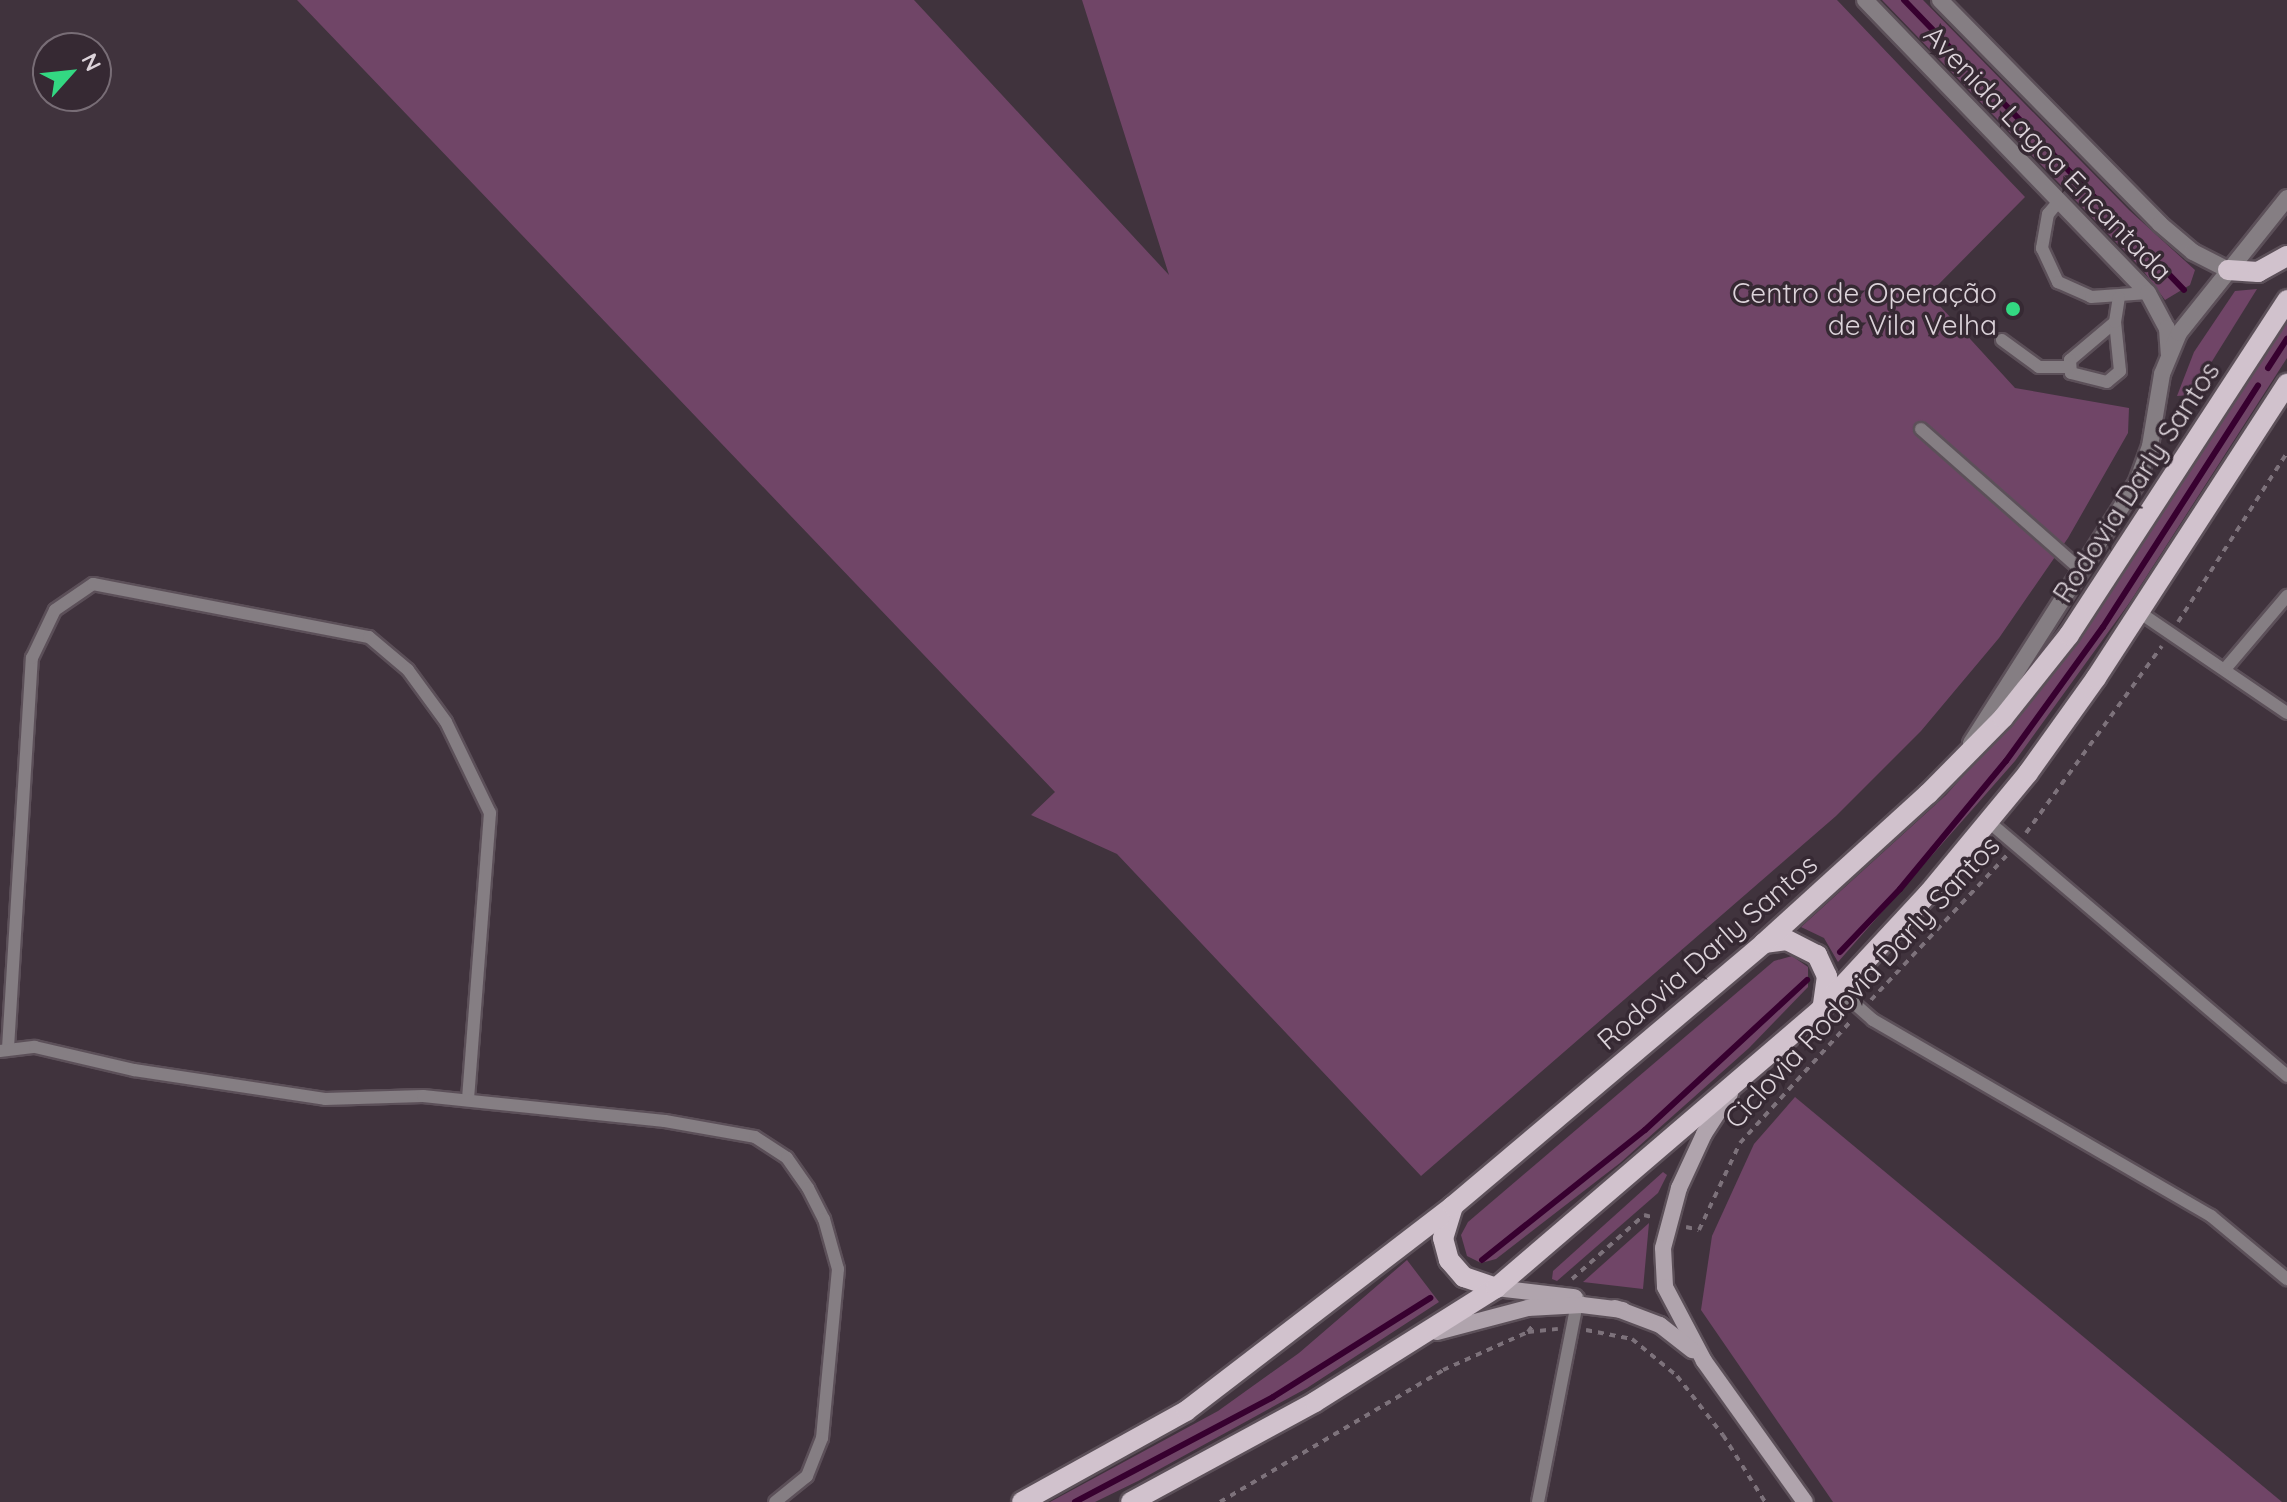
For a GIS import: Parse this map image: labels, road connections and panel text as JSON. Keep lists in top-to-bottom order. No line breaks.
{"streets":{"main road":["Rodovia Darly Santos"],"street":["Avenida Lagoa Encantada"],"path":["Ciclovia Rodovia Darly Santos"]},"places":["Centro de Operação de Vila Velha"],"north":"top right"}
